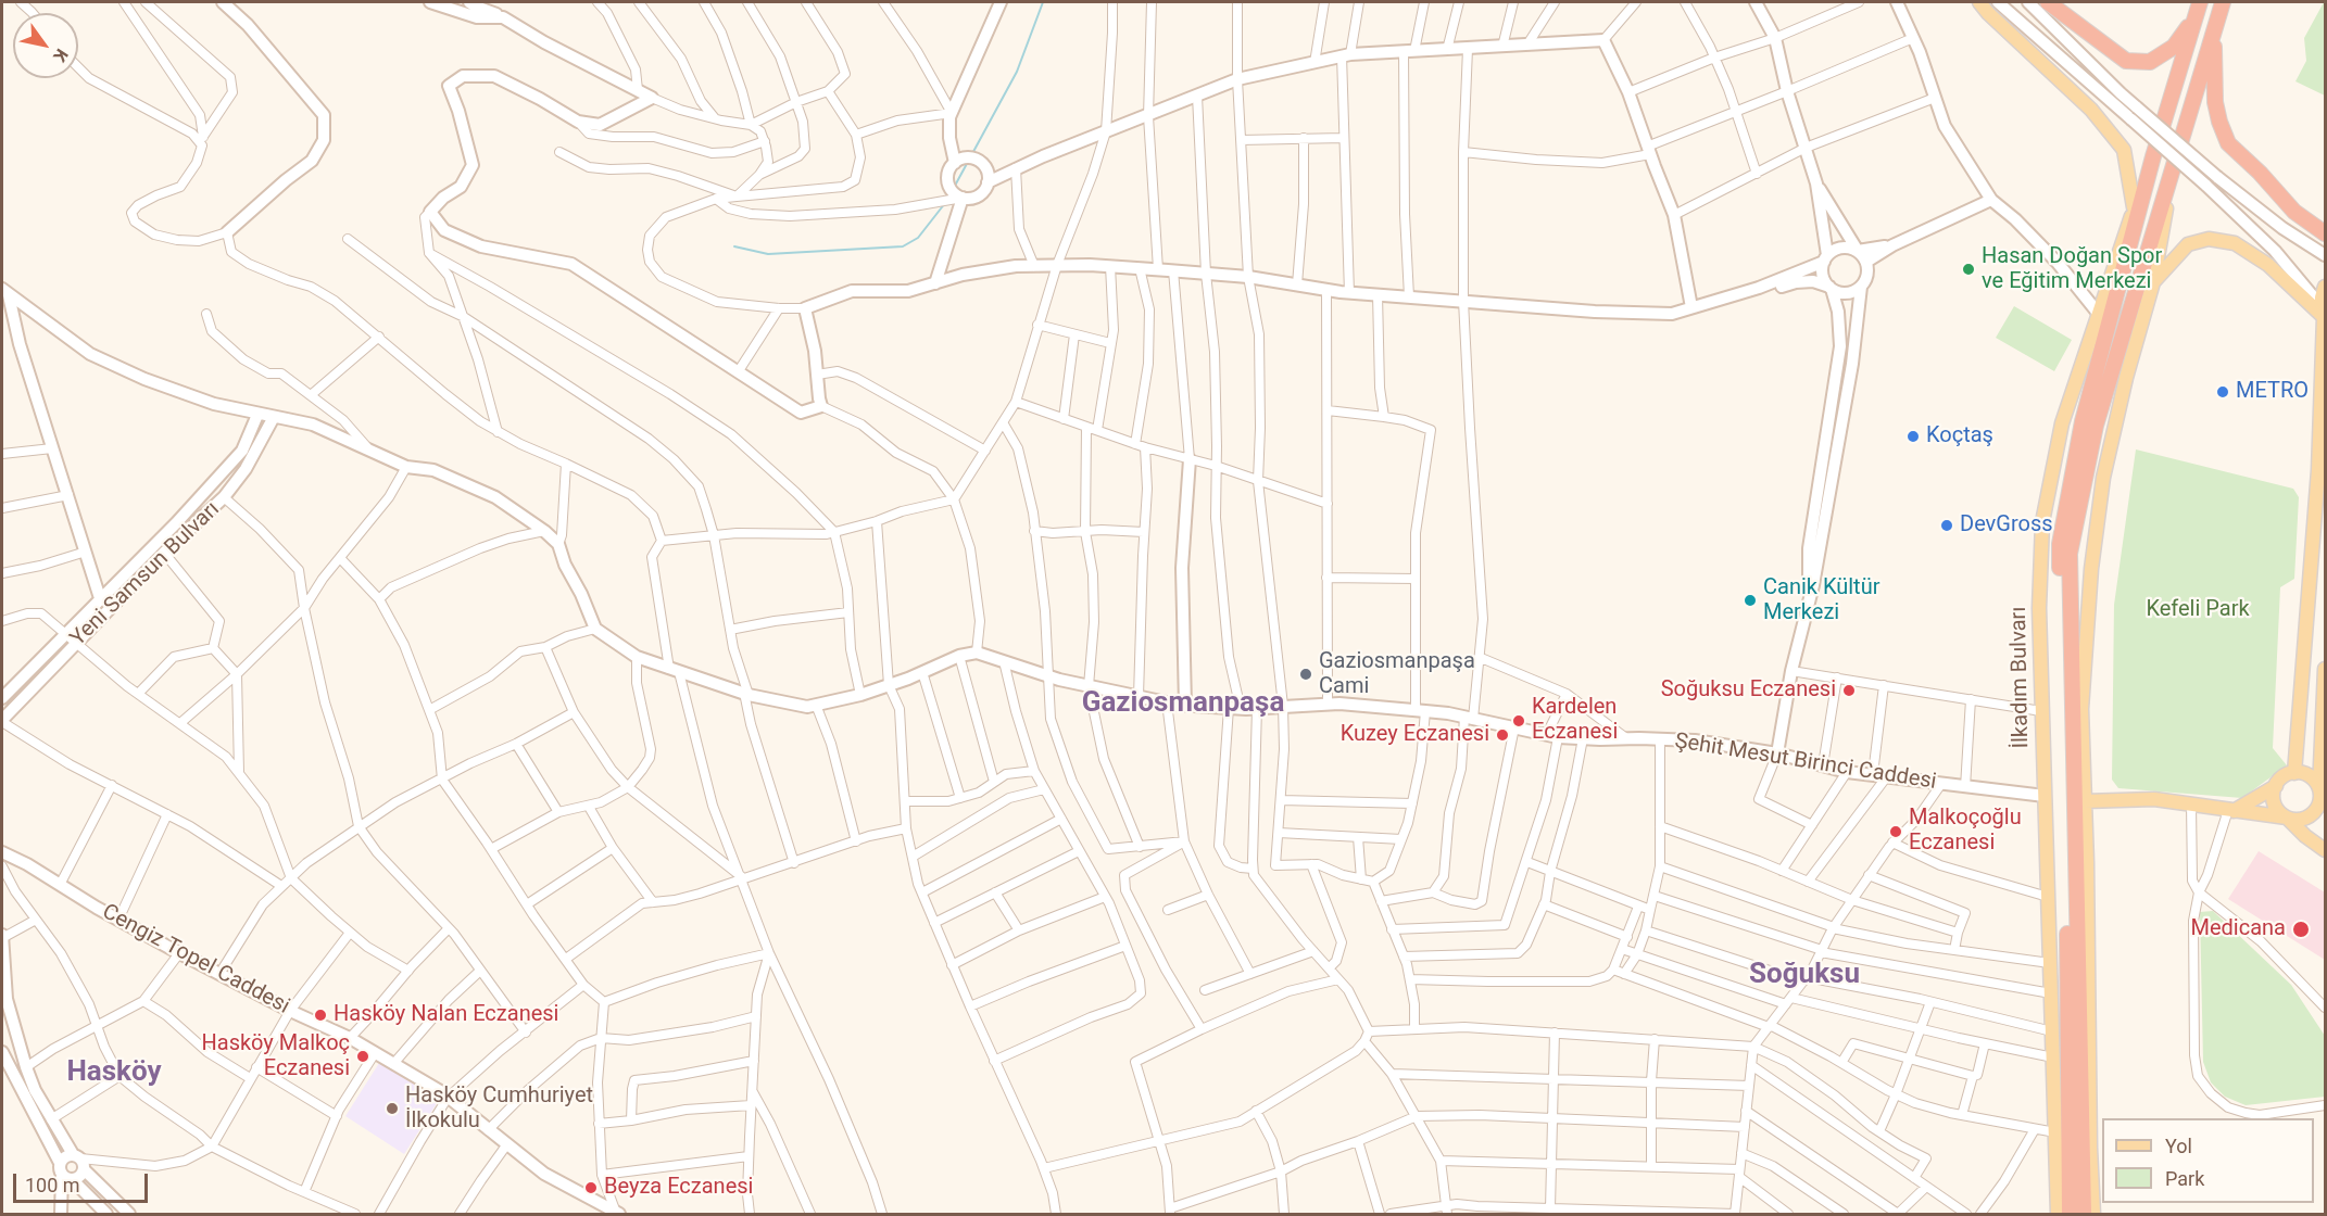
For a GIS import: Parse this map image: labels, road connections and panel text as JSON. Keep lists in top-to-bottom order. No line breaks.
{"streets":{"highway":["İlkadım Bulvarı"],"street":["Yeni Samsun Bulvarı","Şehit Mesut Birinci Caddesi","Cengiz Topel Caddesi"]},"crossings":[["İlkadım Bulvarı","Şehit Mesut Birinci Caddesi"]],"districts":["Gaziosmanpaşa","Soğuksu","Hasköy"],"parks":["Kefeli Park"],"places":["Hasan Doğan Spor ve Eğitim Merkezi","METRO","Koçtaş","DevGross","Canik Kültür Merkezi","Gaziosmanpaşa Cami","Soğuksu Eczanesi","Kardelen Eczanesi","Kuzey Eczanesi","Malkoçoğlu Eczanesi","Medicana","Hasköy Nalan Eczanesi","Hasköy Malkoç Eczanesi","Hasköy Cumhuriyet İlkokulu","Beyza Eczanesi"],"legend":["Yol","Park"],"scale_bar":"100 m","north":"bottom right"}
